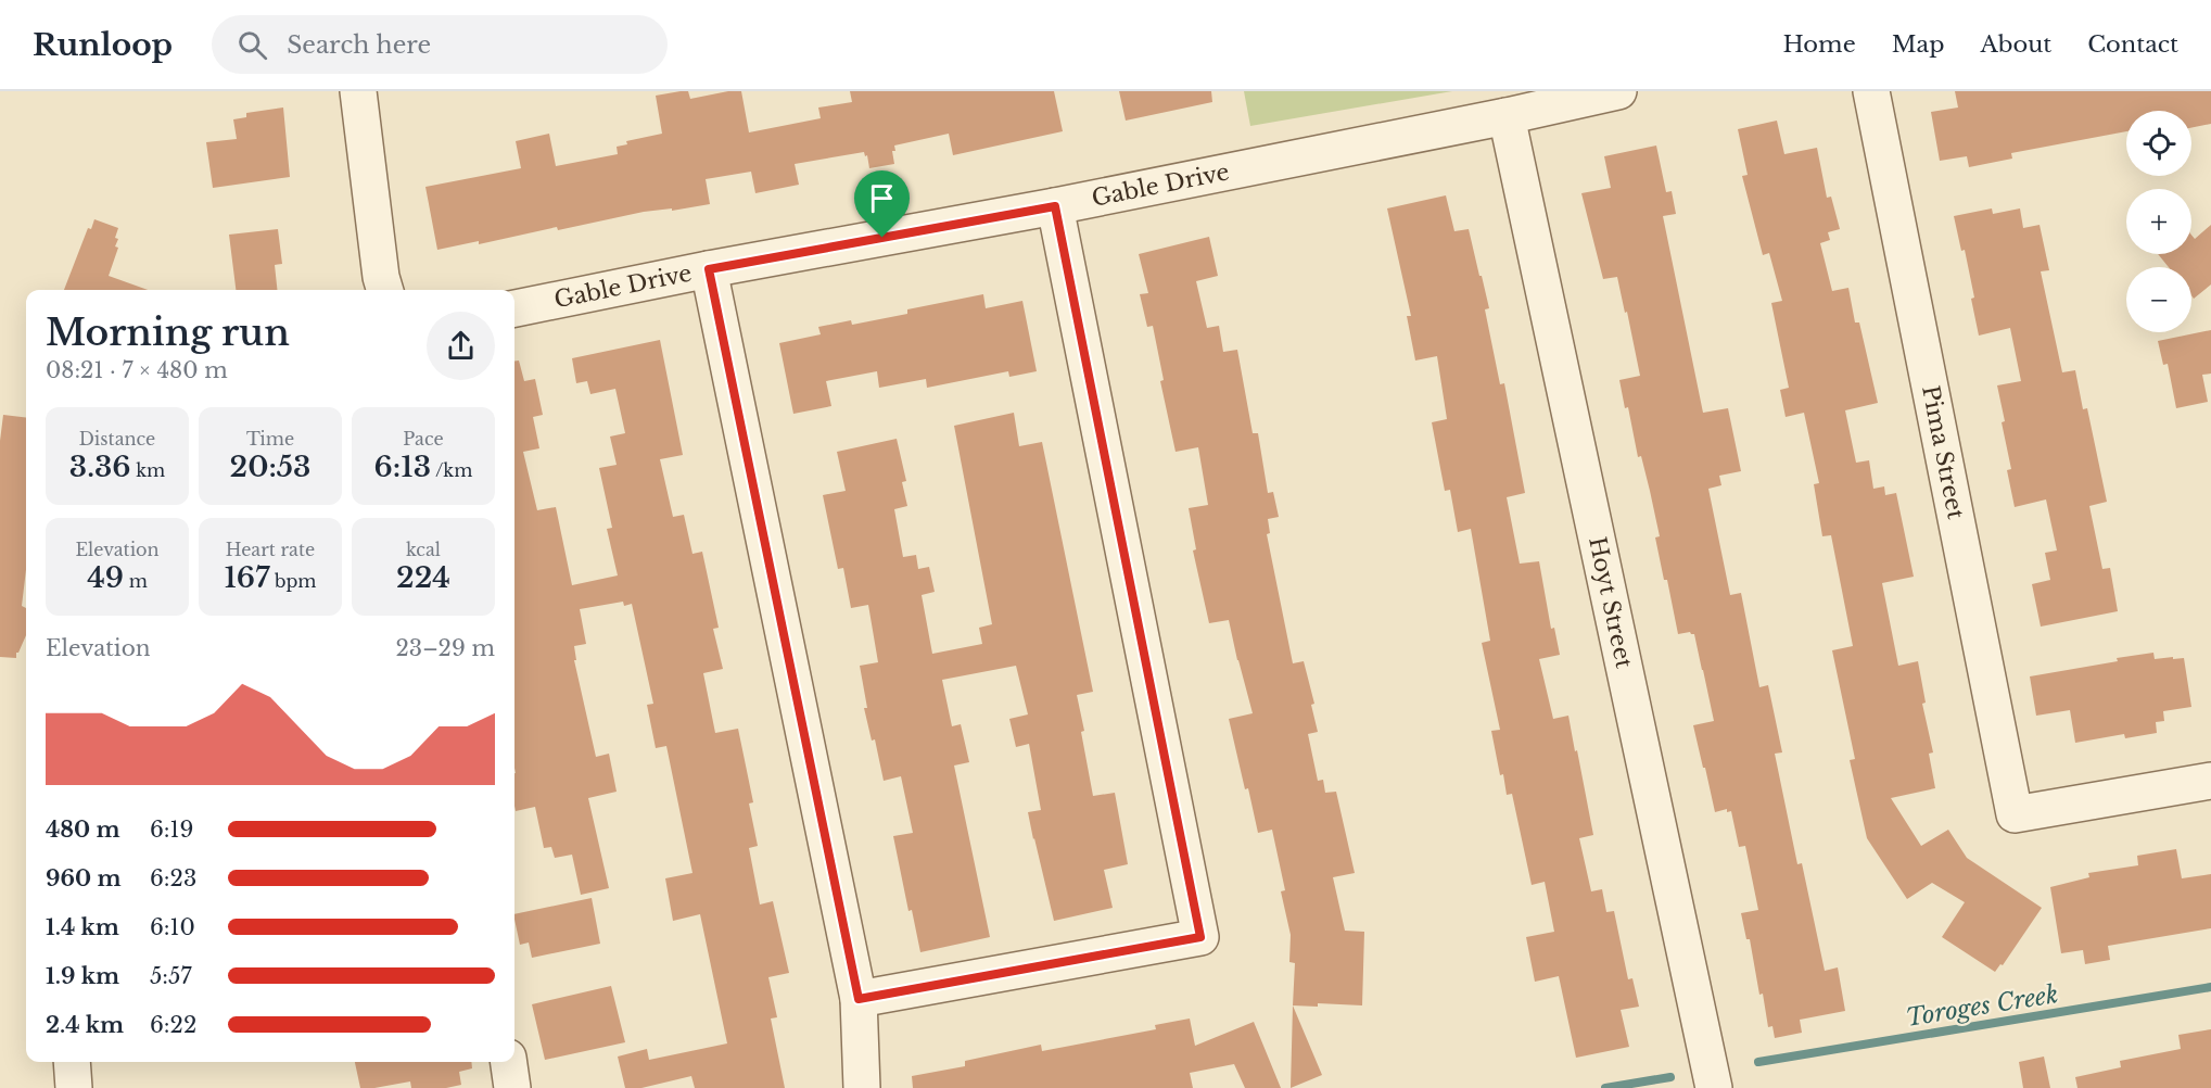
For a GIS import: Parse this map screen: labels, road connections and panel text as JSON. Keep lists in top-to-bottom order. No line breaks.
{"streets":{"street":["Gable Drive","Pima Street","Hoyt Street"]},"crossings":[["Gable Drive","Hoyt Street"]],"water":["Toroges Creek"],"page":{"header":"Runloop","search":"Search here","nav":["Home","Map","About","Contact"],"map_buttons":["+","−"],"heading":["Morning run","08:21 · 7 × 480 m"],"stats":[["Distance","3.36 km"],["Time","20:53"],["Pace","6:13 /km"],["Elevation","49 m"],["Heart rate","167 bpm"],["kcal","224"]],"chart":["Elevation","23–29 m"],"list":[{"name":"480 m","note":"6:19"},{"name":"960 m","note":"6:23"},{"name":"1.4 km","note":"6:10"},{"name":"1.9 km","note":"5:57"},{"name":"2.4 km","note":"6:22"}]}}
